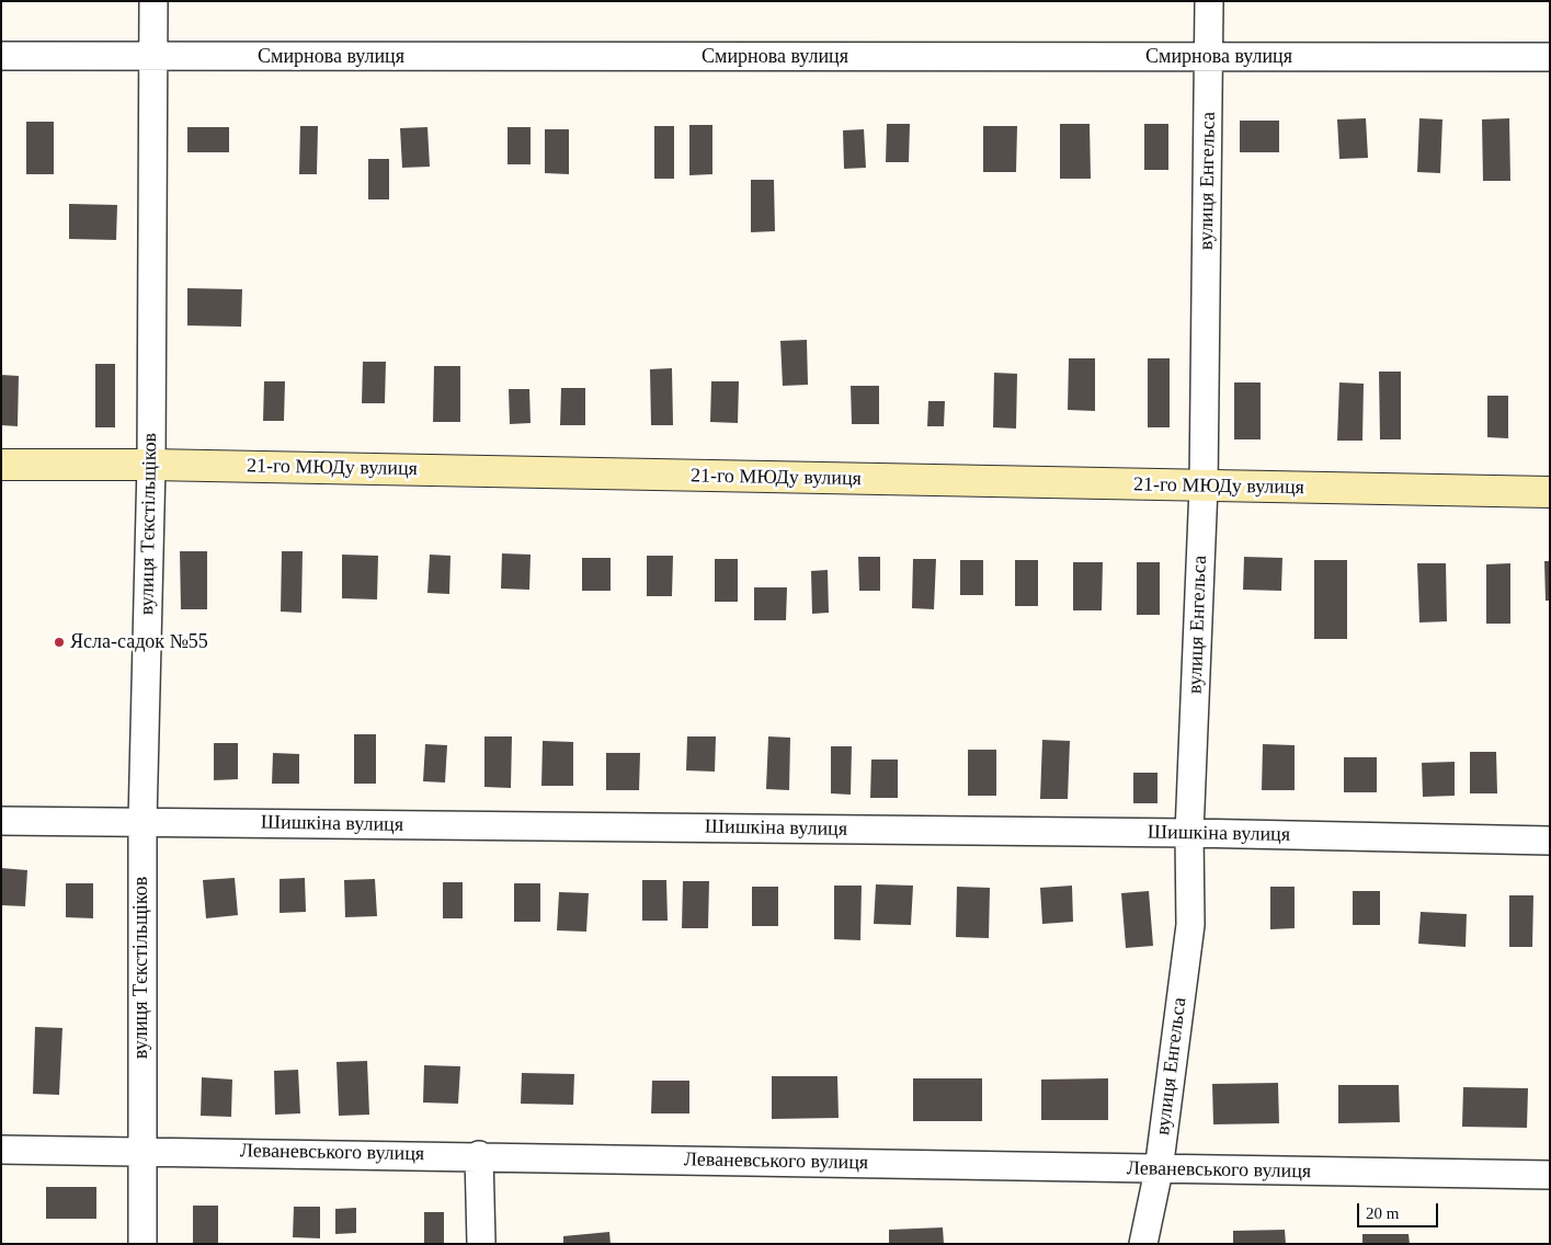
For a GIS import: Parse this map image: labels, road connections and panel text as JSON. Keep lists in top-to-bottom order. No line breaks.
{"streets":{"street":["Смирнова вулиця","вулиця Енгельса","21-го МЮДу вулиця","вулиця Тєкстільщіков","Шишкіна вулиця","Леваневського вулиця"]},"crossings":[["Смирнова вулиця","вулиця Енгельса"],["Смирнова вулиця","вулиця Тєкстільщіков"],["вулиця Енгельса","21-го МЮДу вулиця"],["вулиця Енгельса","Шишкіна вулиця"],["вулиця Енгельса","Леваневського вулиця"],["21-го МЮДу вулиця","вулиця Тєкстільщіков"],["вулиця Тєкстільщіков","Шишкіна вулиця"],["вулиця Тєкстільщіков","Леваневського вулиця"]],"places":["Ясла-садок №55"],"scale_bar":"20 m"}
